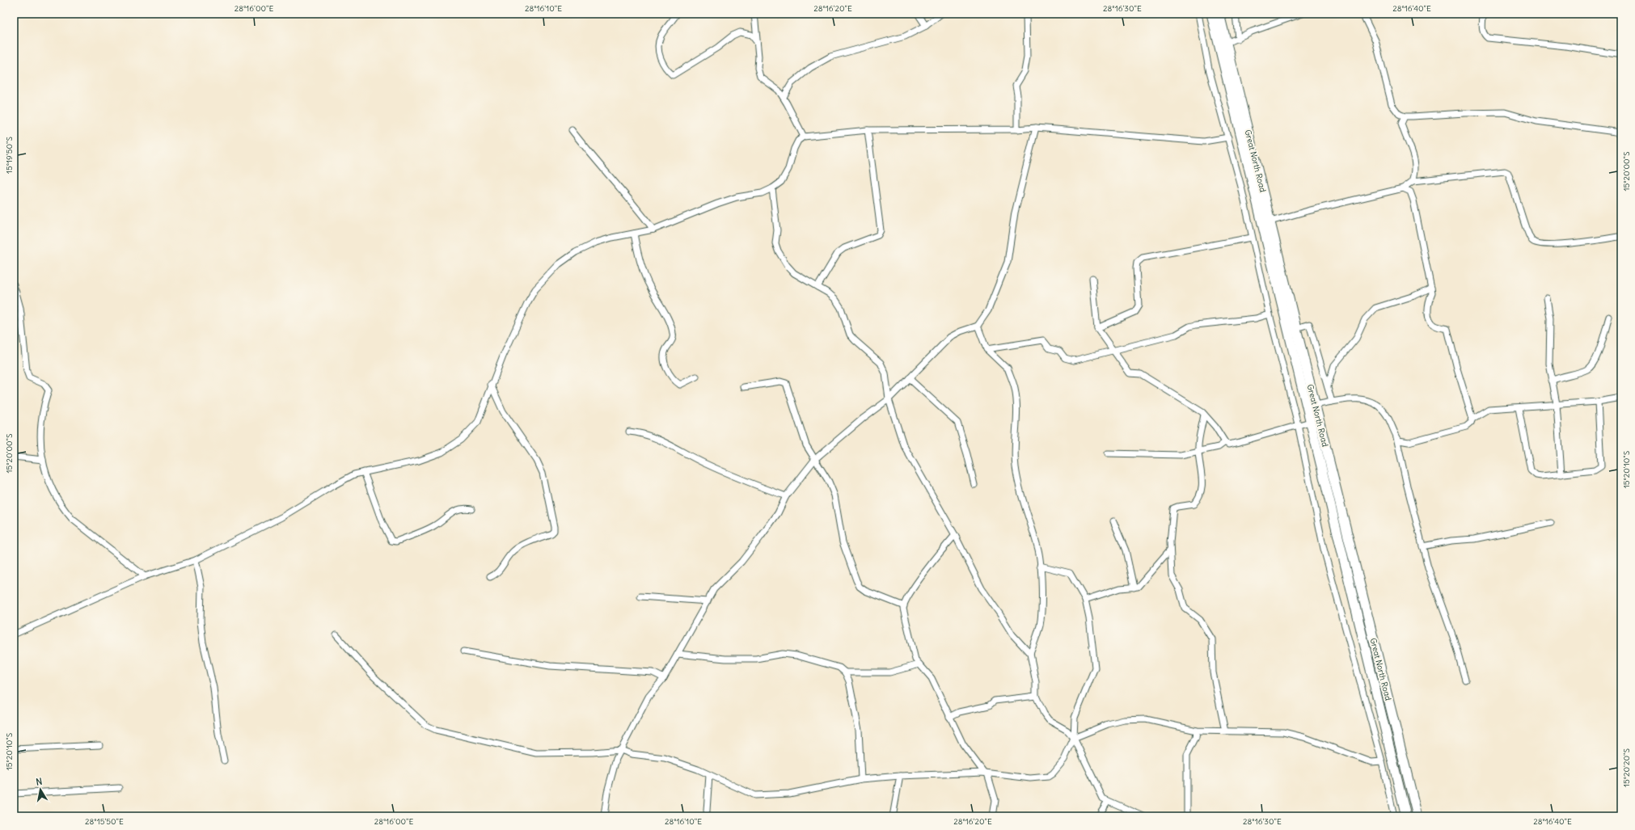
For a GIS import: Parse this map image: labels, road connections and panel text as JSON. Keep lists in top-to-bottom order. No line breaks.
{"streets":{"main road":["Great North Road"]},"north":"top","coordinates":["28°16'00\"E","28°16'10\"E","28°16'20\"E","28°16'30\"E","28°16'40\"E","15°19'50\"S","15°20'00\"S","15°20'10\"S","15°20'20\"S","28°15'50\"E"]}
